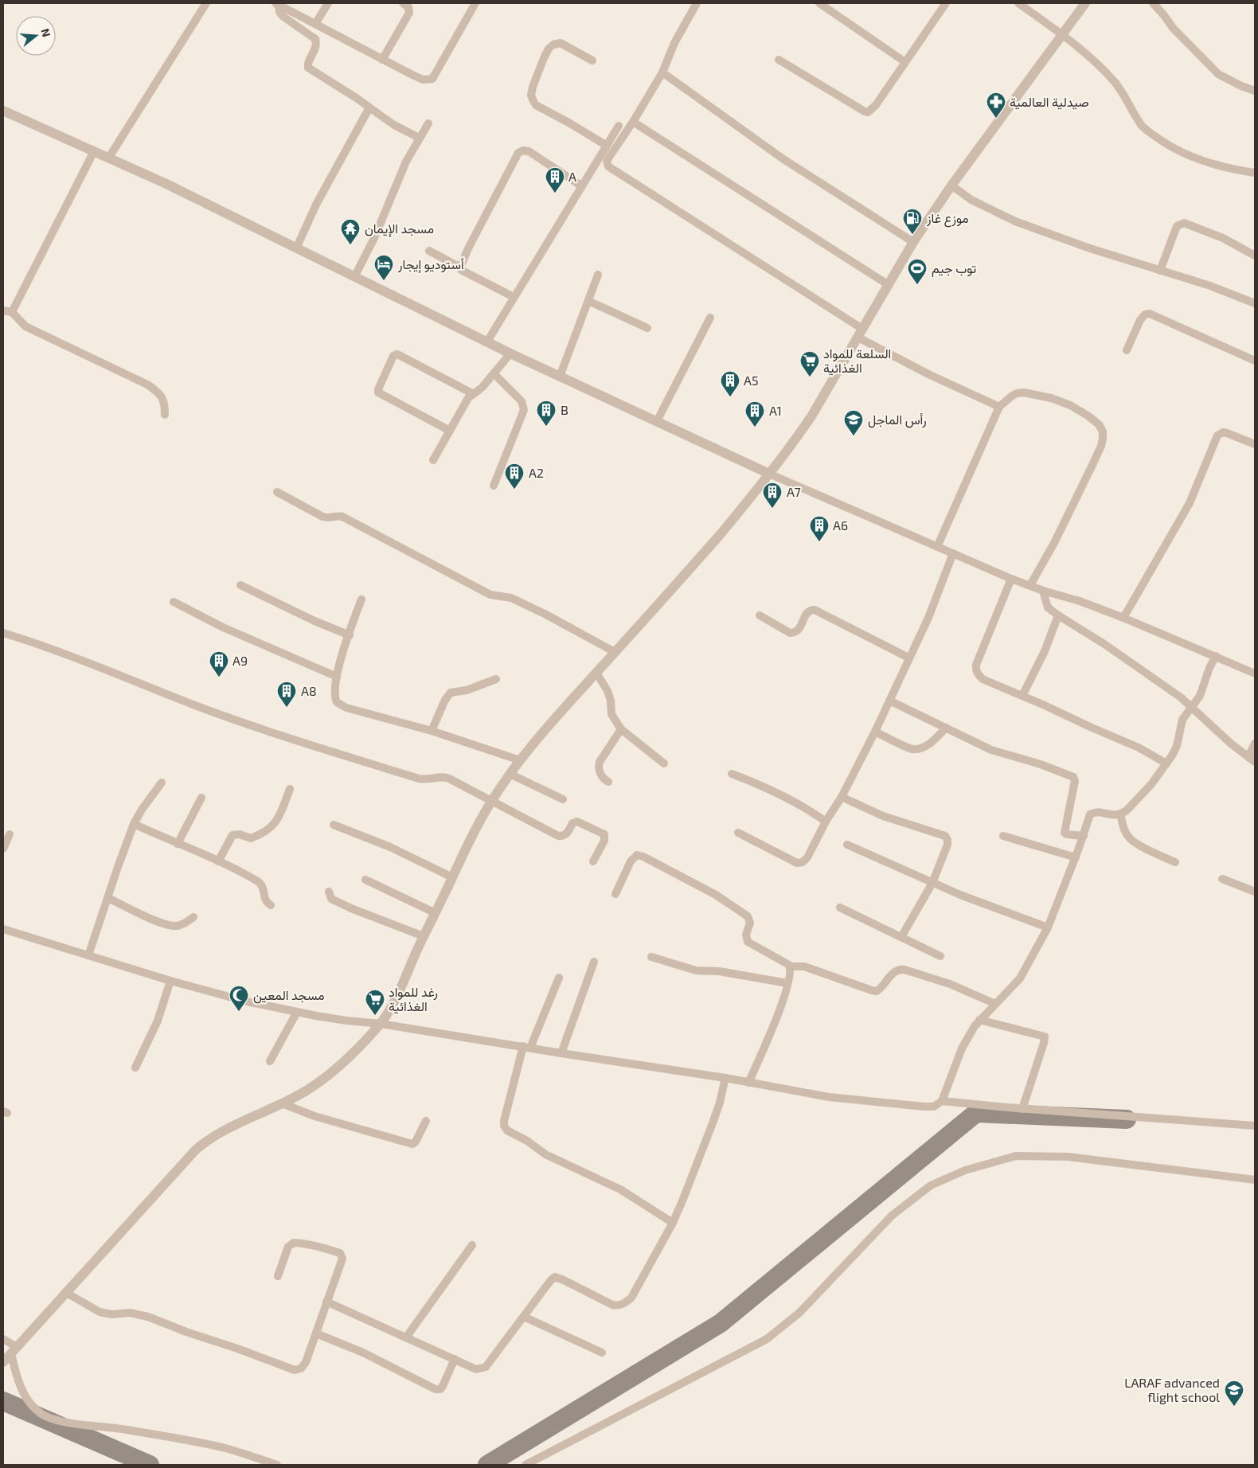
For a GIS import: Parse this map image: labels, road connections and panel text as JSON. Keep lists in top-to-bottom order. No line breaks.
{"places":{"pharmacy":["صيدلية العالمية"],"building":["A","A5","B","A1","A2","A7","A6","A9","A8"],"fuel station":["موزع غاز"],"temple":["مسجد الإيمان"],"hotel":["أستوديو إيجار"],"sports":["توب جيم"],"supermarket":["السلعة للمواد الغذائية","رغد للمواد الغذائية"],"school or university":["رأس الماجل","LARAF advanced flight school"],"mosque":["مسجد المعين"]},"north":"right"}
